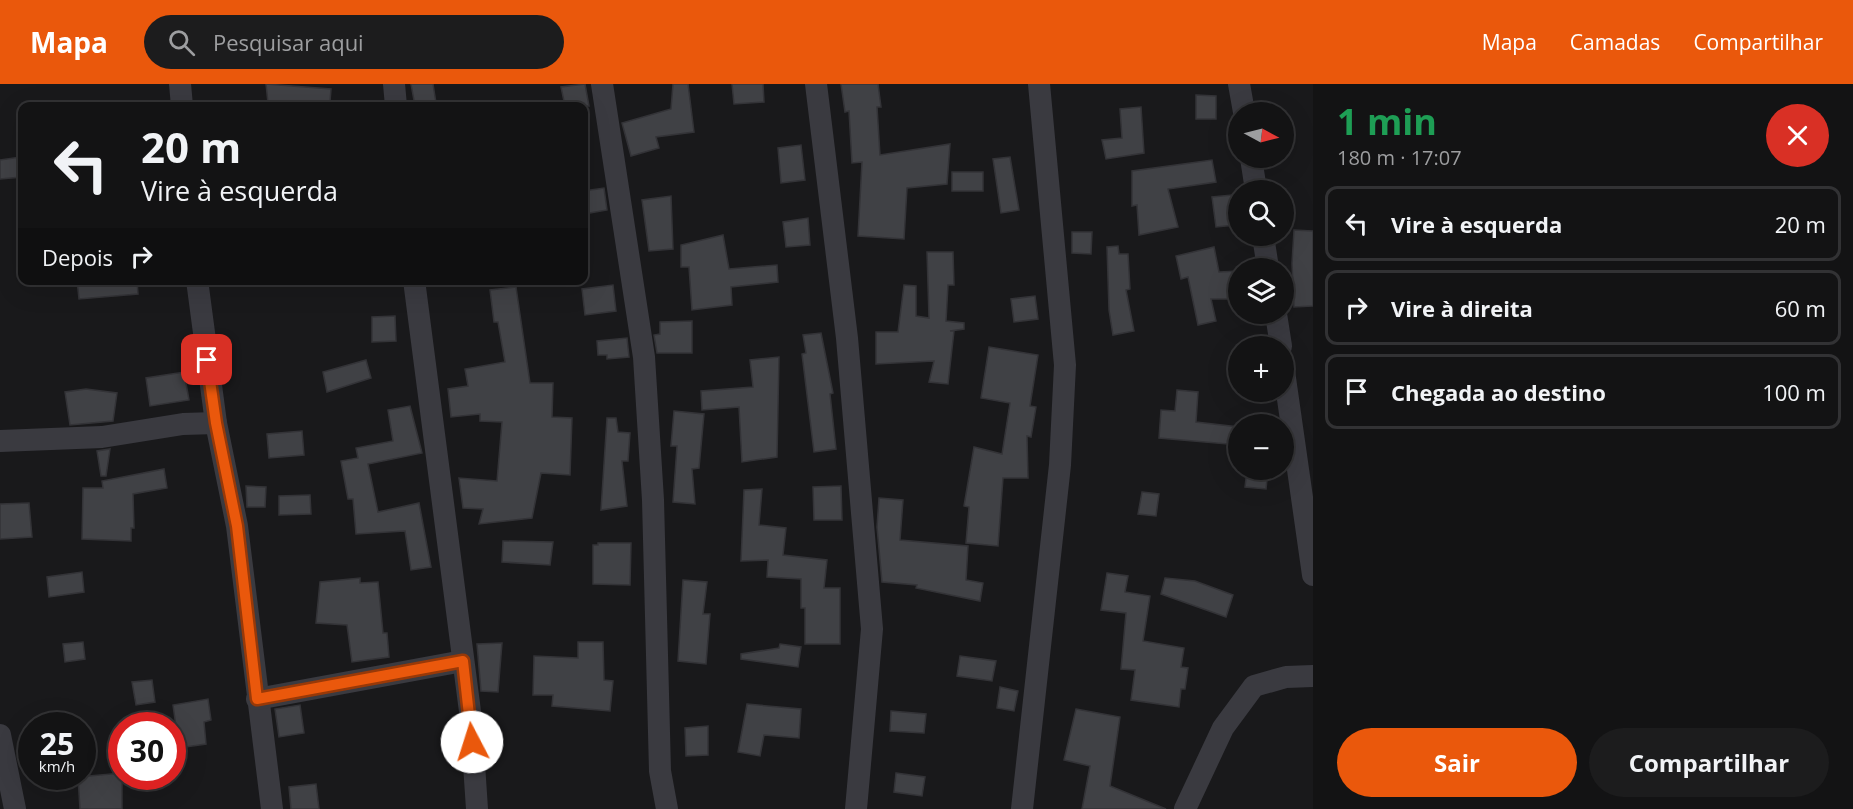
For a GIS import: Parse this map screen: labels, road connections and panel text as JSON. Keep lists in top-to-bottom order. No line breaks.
{"north":"right","page":{"header":"Mapa","search":"Pesquisar aqui","nav":["Mapa","Camadas","Compartilhar"],"heading":["1 min","180 m · 17:07"],"map_buttons":["+","−"],"turn":["20 m","Vire à esquerda"],"list":[{"name":"Vire à esquerda","value":"20 m"},{"name":"Vire à direita","value":"60 m"},{"name":"Chegada ao destino","value":"100 m"}],"then":"Depois","speed":"25 km/h","limit":"30","buttons":["Sair","Compartilhar"]}}
